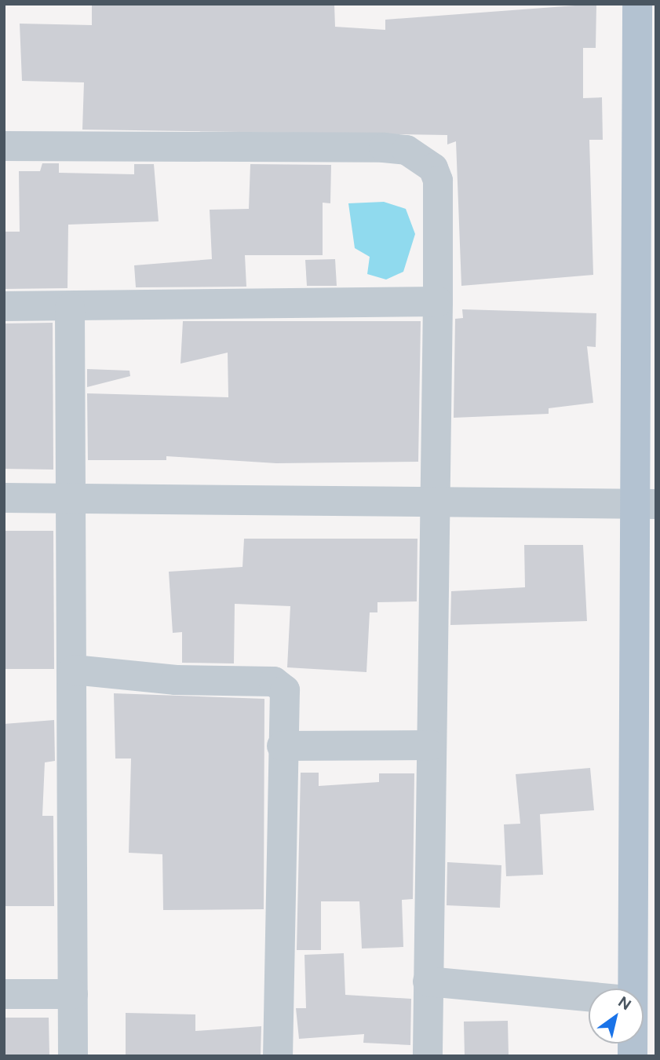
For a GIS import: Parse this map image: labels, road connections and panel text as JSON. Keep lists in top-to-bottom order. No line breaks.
{"north":"top right"}
